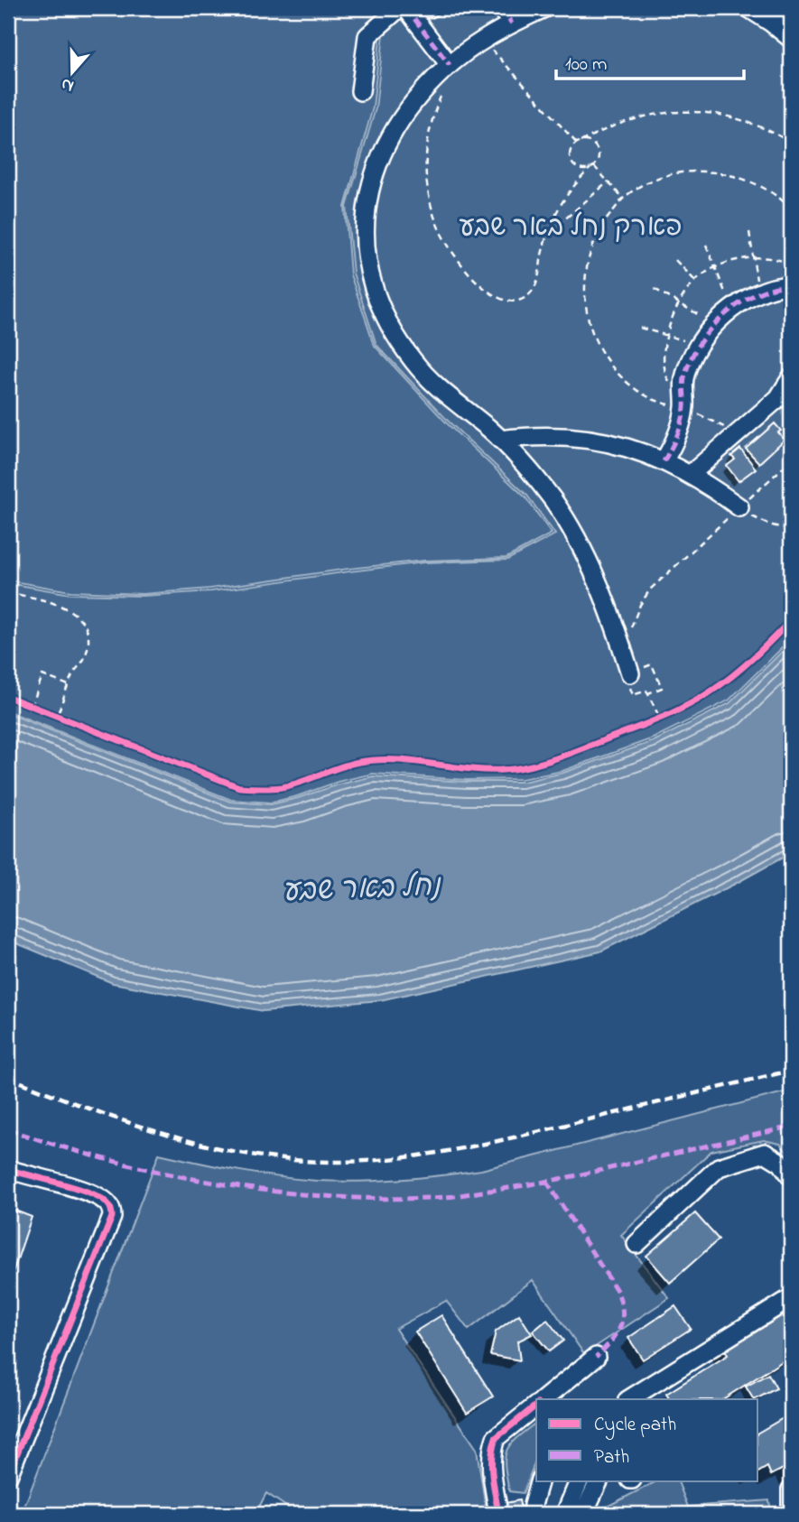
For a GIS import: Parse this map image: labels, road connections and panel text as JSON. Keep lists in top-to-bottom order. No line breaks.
{"water":["נחל באר שבע"],"parks":["פארק נחל באר שבע"],"legend":["Cycle path","Path"],"scale_bar":"100 m","north":"bottom"}
